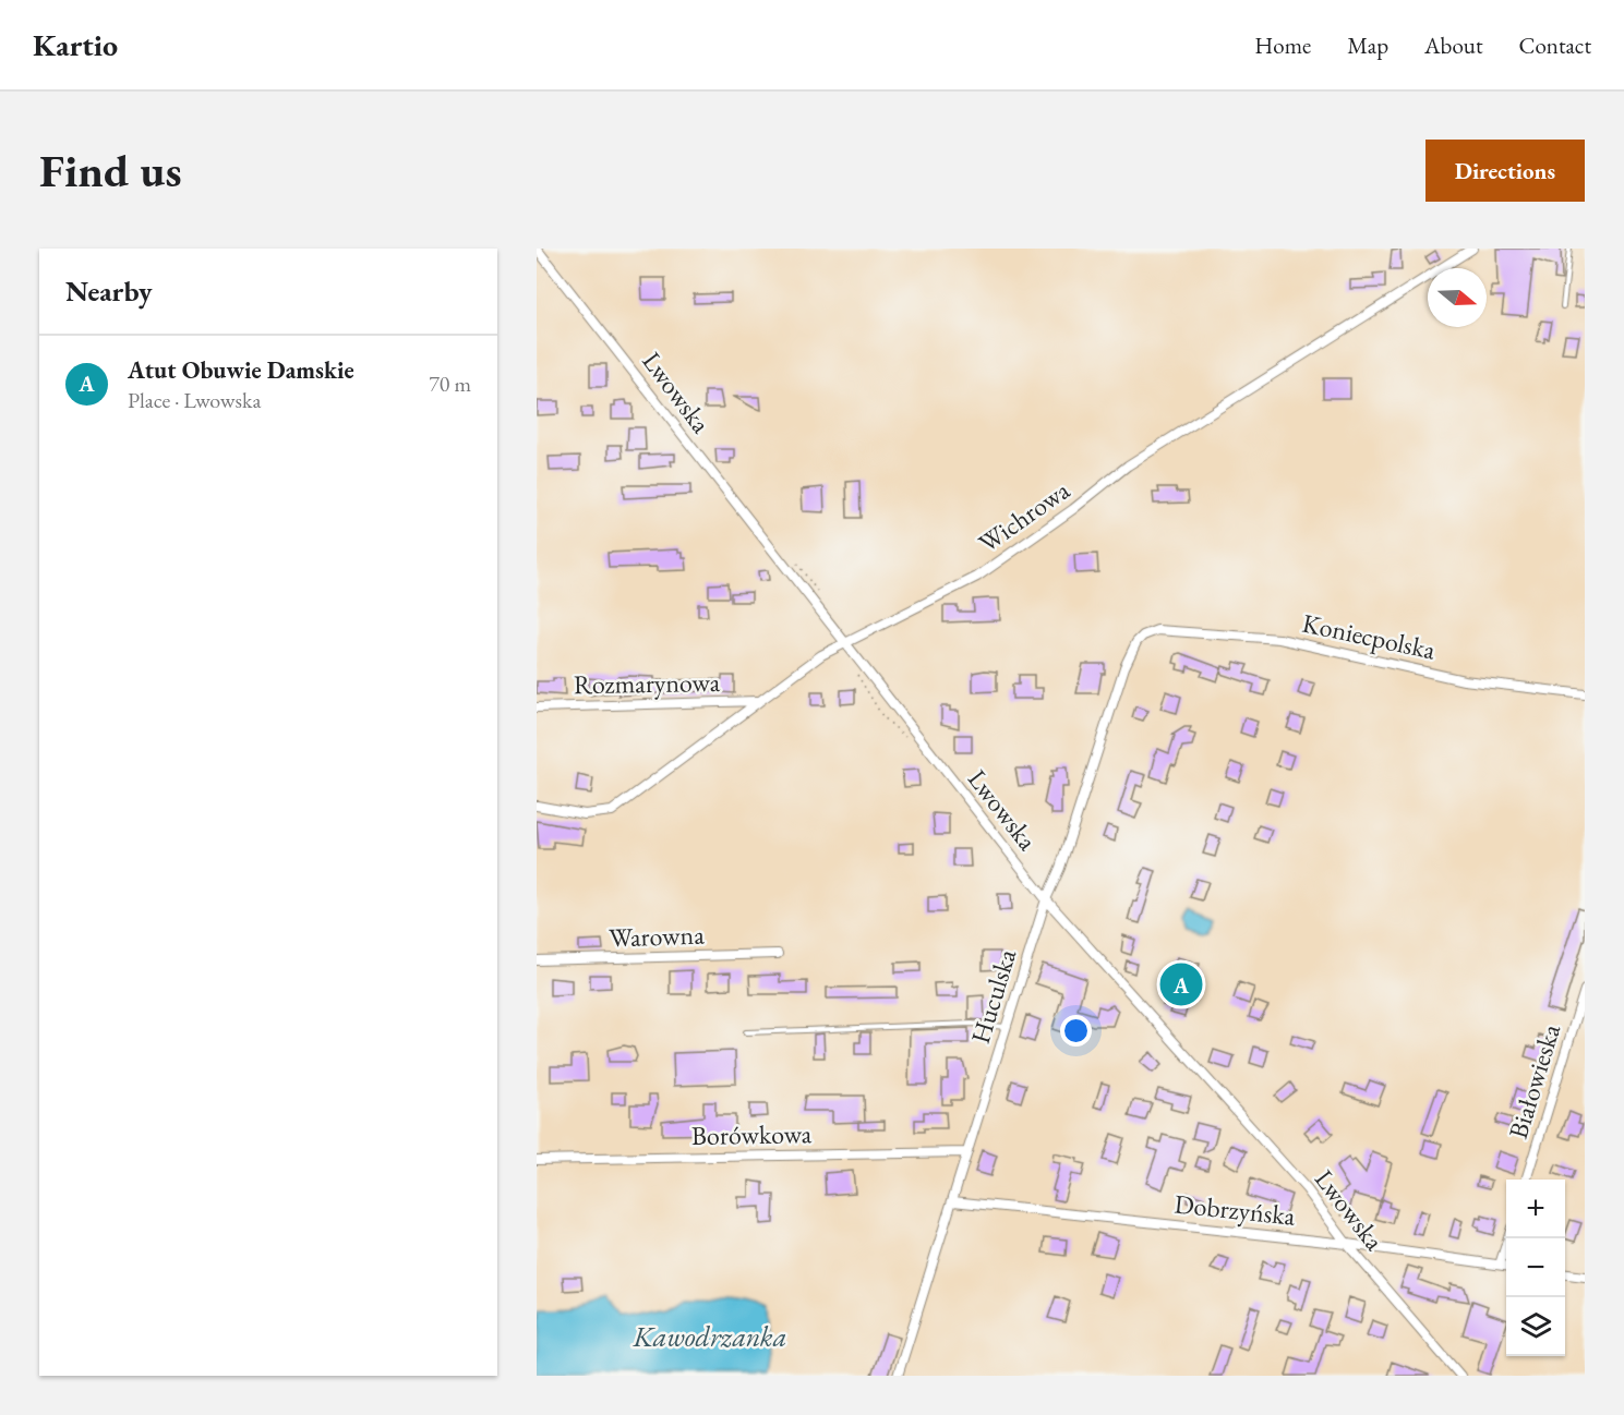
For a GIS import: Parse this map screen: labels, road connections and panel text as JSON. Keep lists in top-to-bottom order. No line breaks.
{"streets":{"street":["Lwowska","Wichrowa","Koniecpolska","Rozmarynowa","Warowna","Huculska","Białowieska","Borówkowa","Dobrzyńska"]},"crossings":[["Lwowska","Wichrowa"],["Lwowska","Huculska"],["Lwowska","Dobrzyńska"],["Wichrowa","Rozmarynowa"],["Koniecpolska","Huculska"],["Huculska","Borówkowa"],["Huculska","Dobrzyńska"]],"water":["Kawodrzanka"],"north":"right","page":{"header":"Kartio","nav":["Home","Map","About","Contact"],"buttons":"Directions","title":"Find us","heading":"Nearby","list":[{"mark":"A","name":"Atut Obuwie Damskie","note":"Place · Lwowska","value":"70 m"}],"pins":"A","map_buttons":["+","−"]}}
